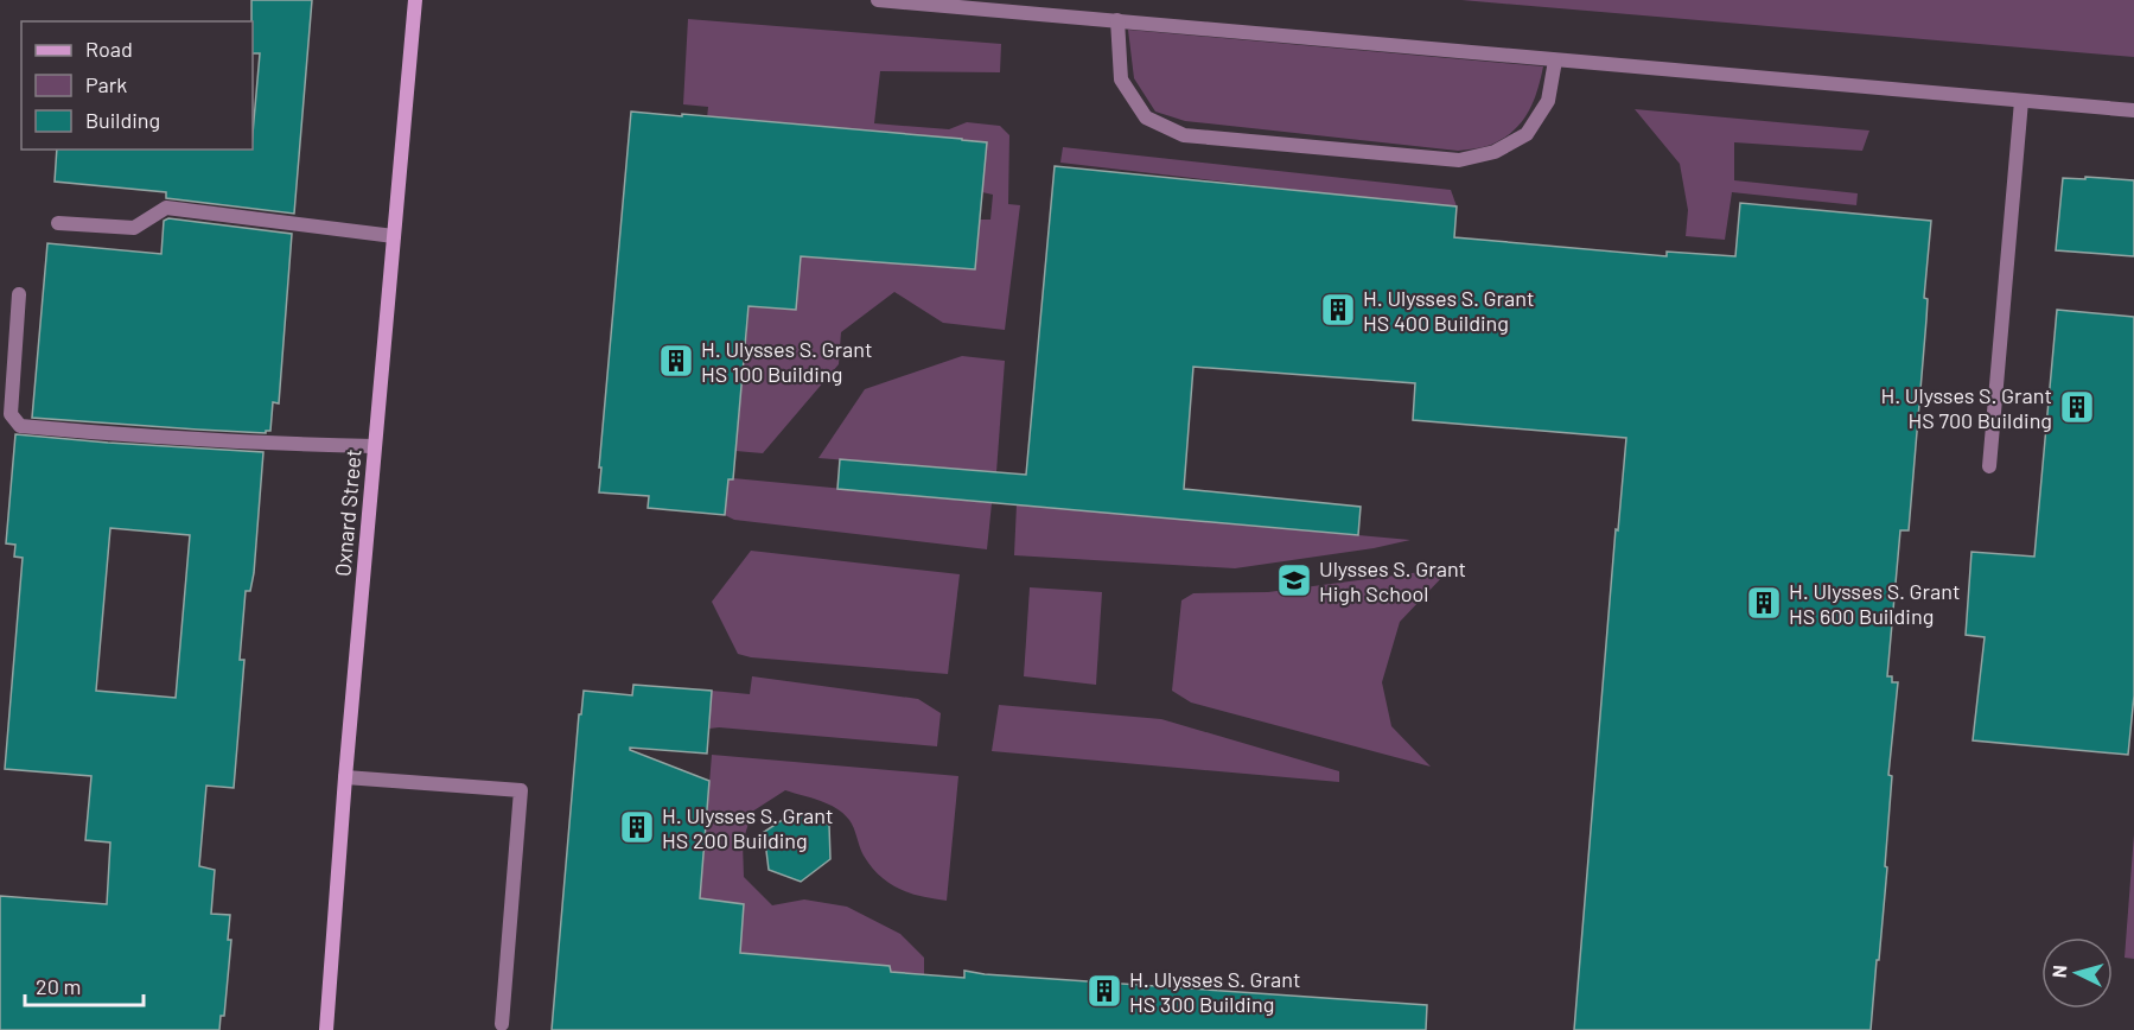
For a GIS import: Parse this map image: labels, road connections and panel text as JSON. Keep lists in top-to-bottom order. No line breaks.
{"streets":{"main road":["Oxnard Street"]},"places":{"building":["H. Ulysses S. Grant HS 400 Building","H. Ulysses S. Grant HS 100 Building","H. Ulysses S. Grant HS 700 Building","H. Ulysses S. Grant HS 600 Building","H. Ulysses S. Grant HS 200 Building","H. Ulysses S. Grant HS 300 Building"],"school or university":["Ulysses S. Grant High School"]},"legend":["Road","Park","Building"],"scale_bar":"20 m","north":"left"}
